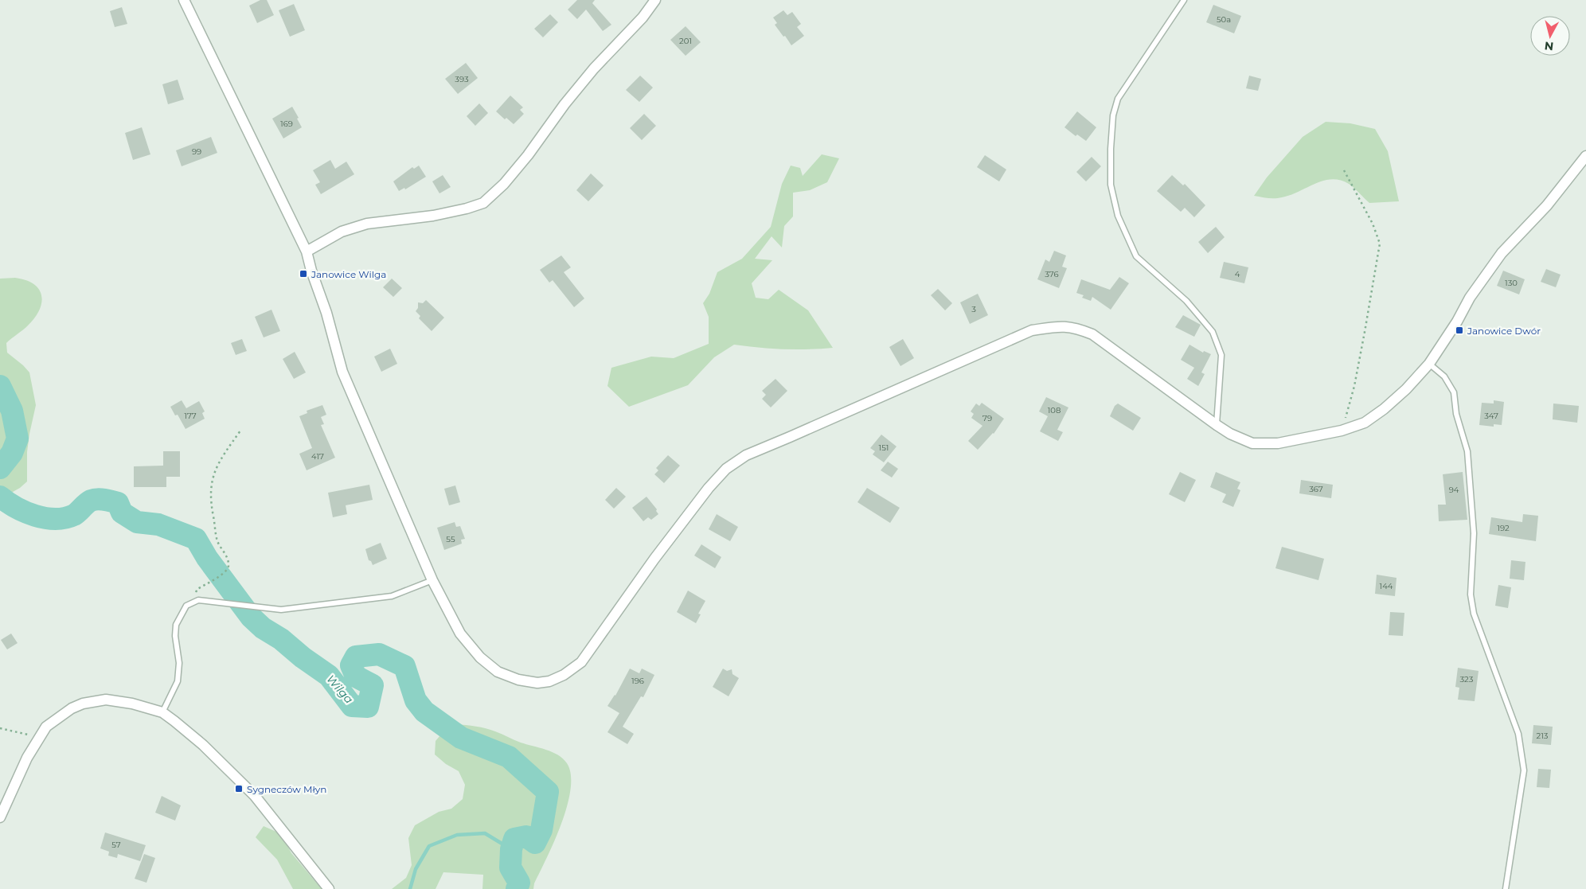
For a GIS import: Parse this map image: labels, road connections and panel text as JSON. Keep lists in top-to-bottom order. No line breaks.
{"water":["Wilga"],"places":{"transit":["Janowice Wilga","Janowice Dwór","Sygneczów Młyn"]},"house_numbers":["50a","201","393","169","99","376","4","130","3","108","177","347","79","151","417","367","94","192","55","144","323","196","213","57"],"north":"bottom"}
